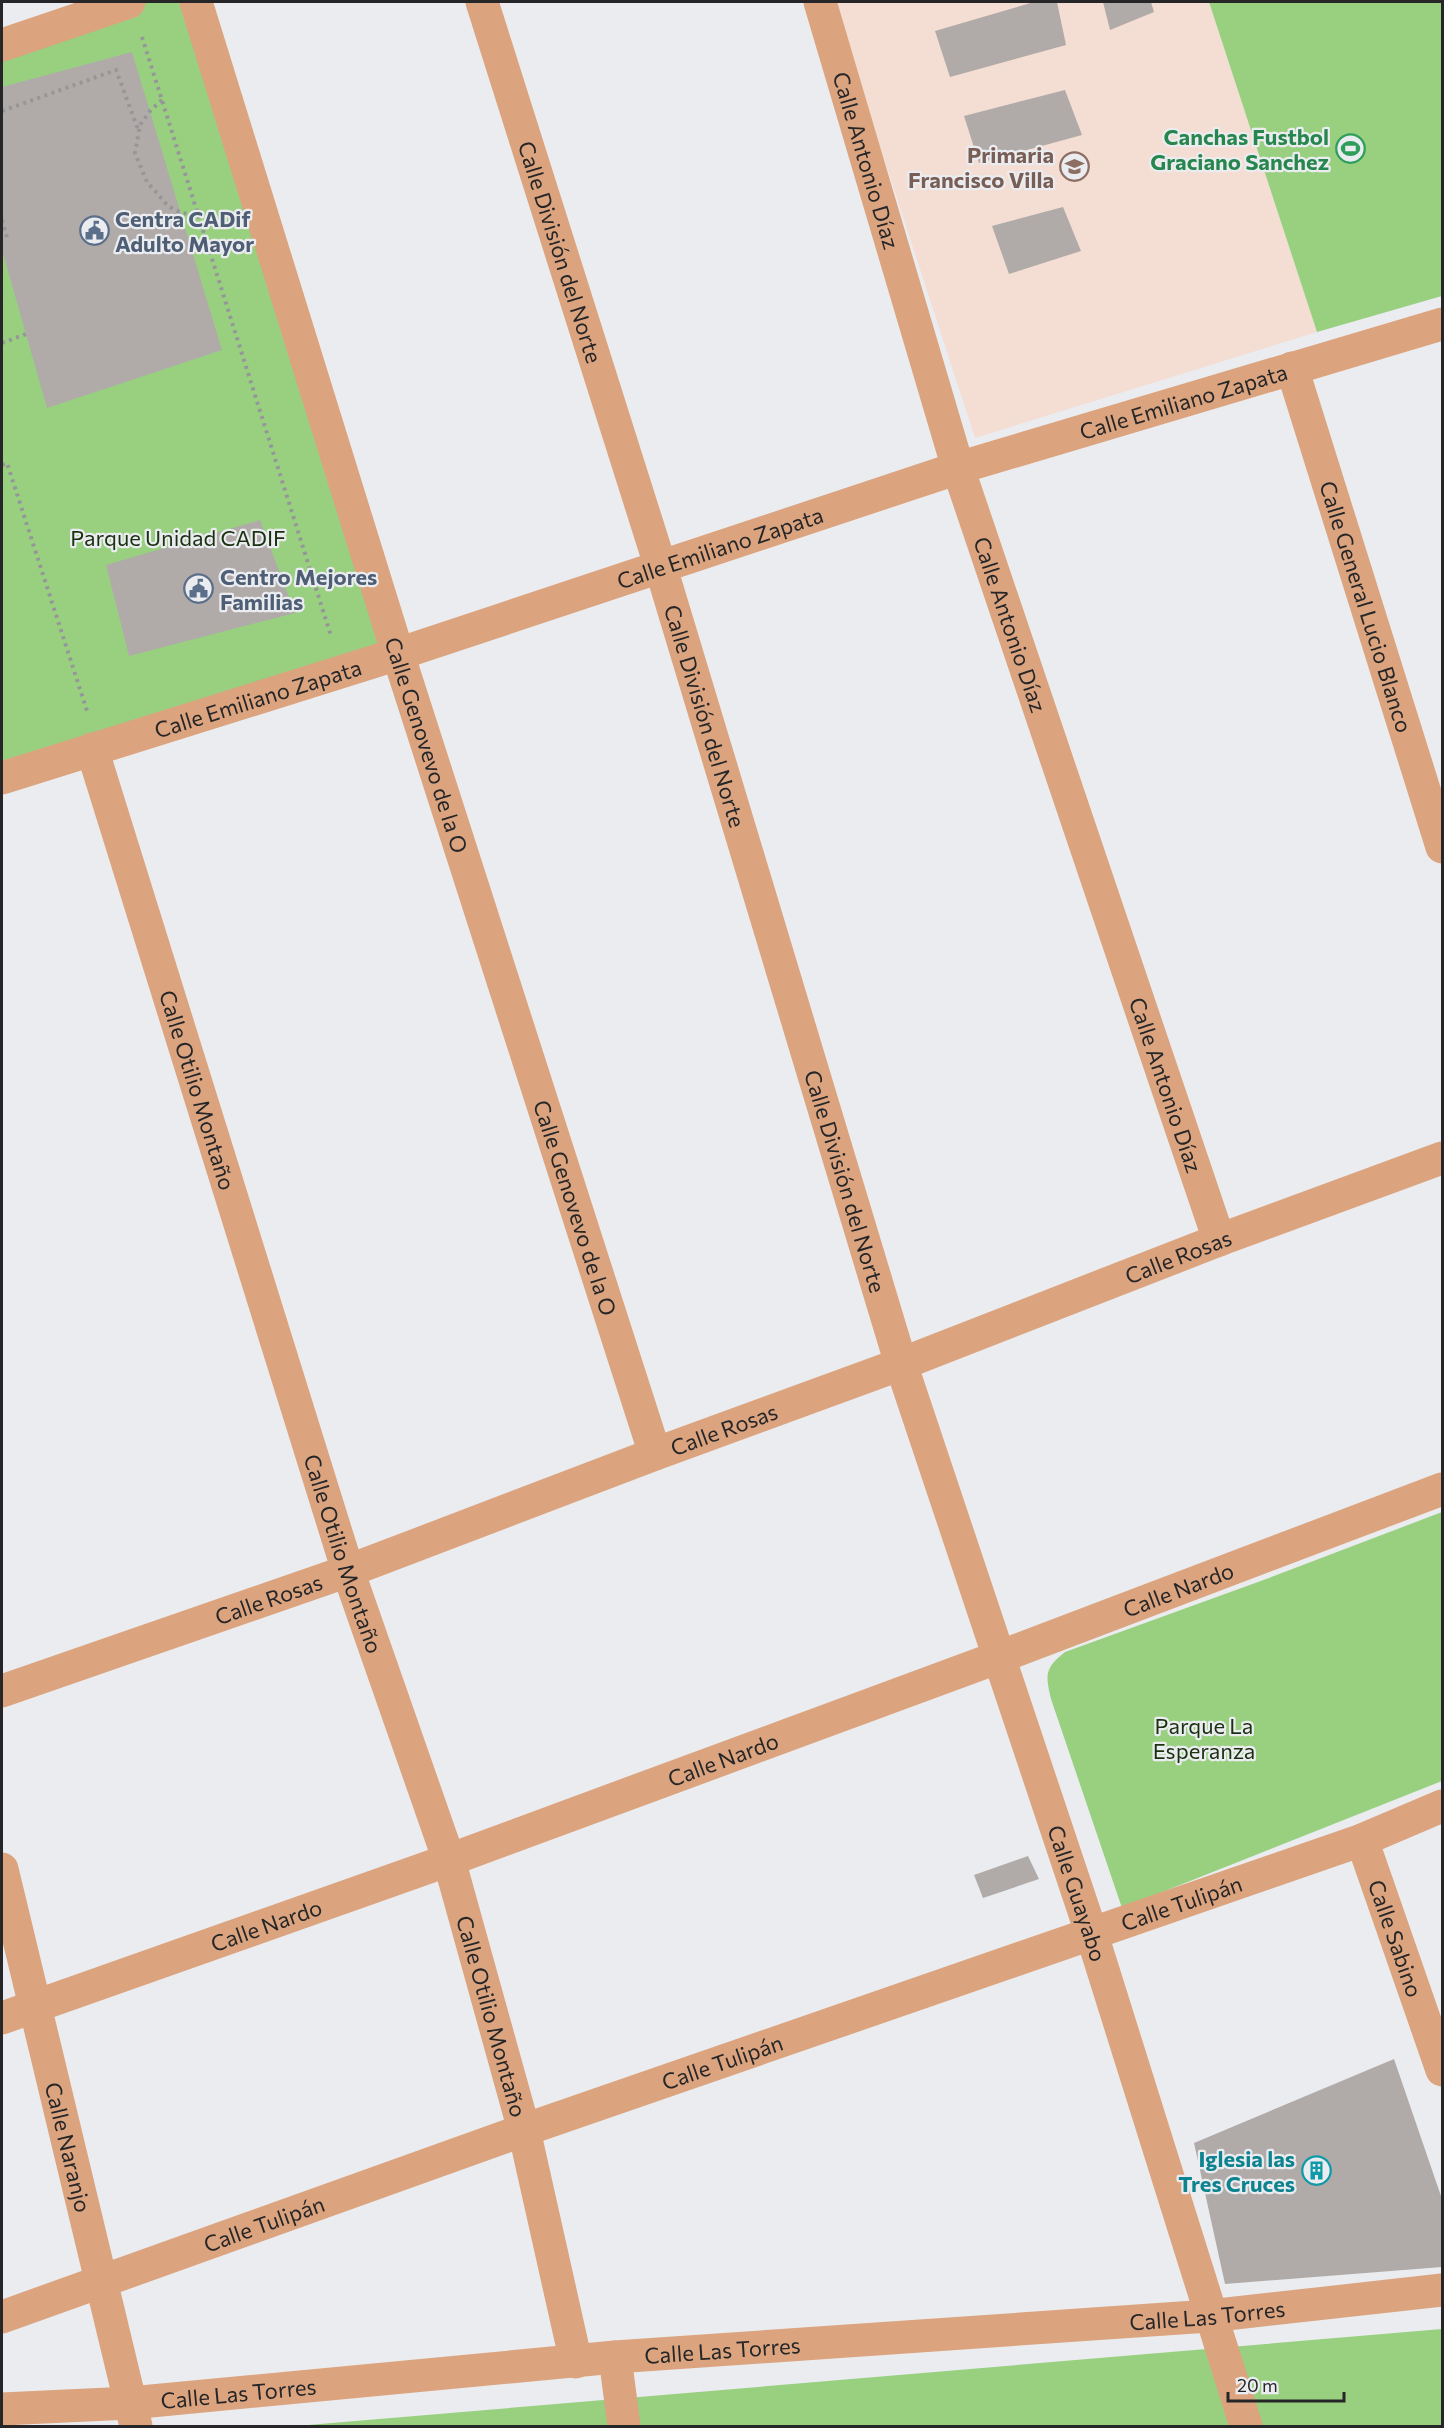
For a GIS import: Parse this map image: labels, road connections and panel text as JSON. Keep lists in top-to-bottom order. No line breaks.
{"streets":{"street":["Calle Antonio Díaz","Calle División del Norte","Calle Emiliano Zapata","Calle General Lucio Blanco","Calle Genovevo de la O","Calle Otilio Montaño","Calle Rosas","Calle Nardo","Calle Guayabo","Calle Tulipán","Calle Sabino","Calle Naranjo","Calle Las Torres"]},"crossings":[["Calle Antonio Díaz","Calle Emiliano Zapata"],["Calle Antonio Díaz","Calle Rosas"],["Calle División del Norte","Calle Emiliano Zapata"],["Calle División del Norte","Calle Rosas"],["Calle División del Norte","Calle Guayabo"],["Calle Emiliano Zapata","Calle General Lucio Blanco"],["Calle Emiliano Zapata","Calle Genovevo de la O"],["Calle Emiliano Zapata","Calle Otilio Montaño"],["Calle Genovevo de la O","Calle Rosas"],["Calle Otilio Montaño","Calle Rosas"],["Calle Otilio Montaño","Calle Nardo"],["Calle Otilio Montaño","Calle Tulipán"],["Calle Otilio Montaño","Calle Las Torres"],["Calle Rosas","Calle Guayabo"],["Calle Nardo","Calle Guayabo"],["Calle Nardo","Calle Naranjo"],["Calle Guayabo","Calle Tulipán"],["Calle Guayabo","Calle Las Torres"],["Calle Tulipán","Calle Sabino"],["Calle Tulipán","Calle Naranjo"],["Calle Naranjo","Calle Las Torres"]],"parks":["Parque Unidad CADIF","Parque La Esperanza"],"places":{"sports":["Canchas Fustbol Graciano Sanchez"],"school or university":["Primaria Francisco Villa"],"public building":["Centra CADif Adulto Mayor","Centro Mejores Familias"],"building":["Iglesia las Tres Cruces"]},"scale_bar":"20 m"}
